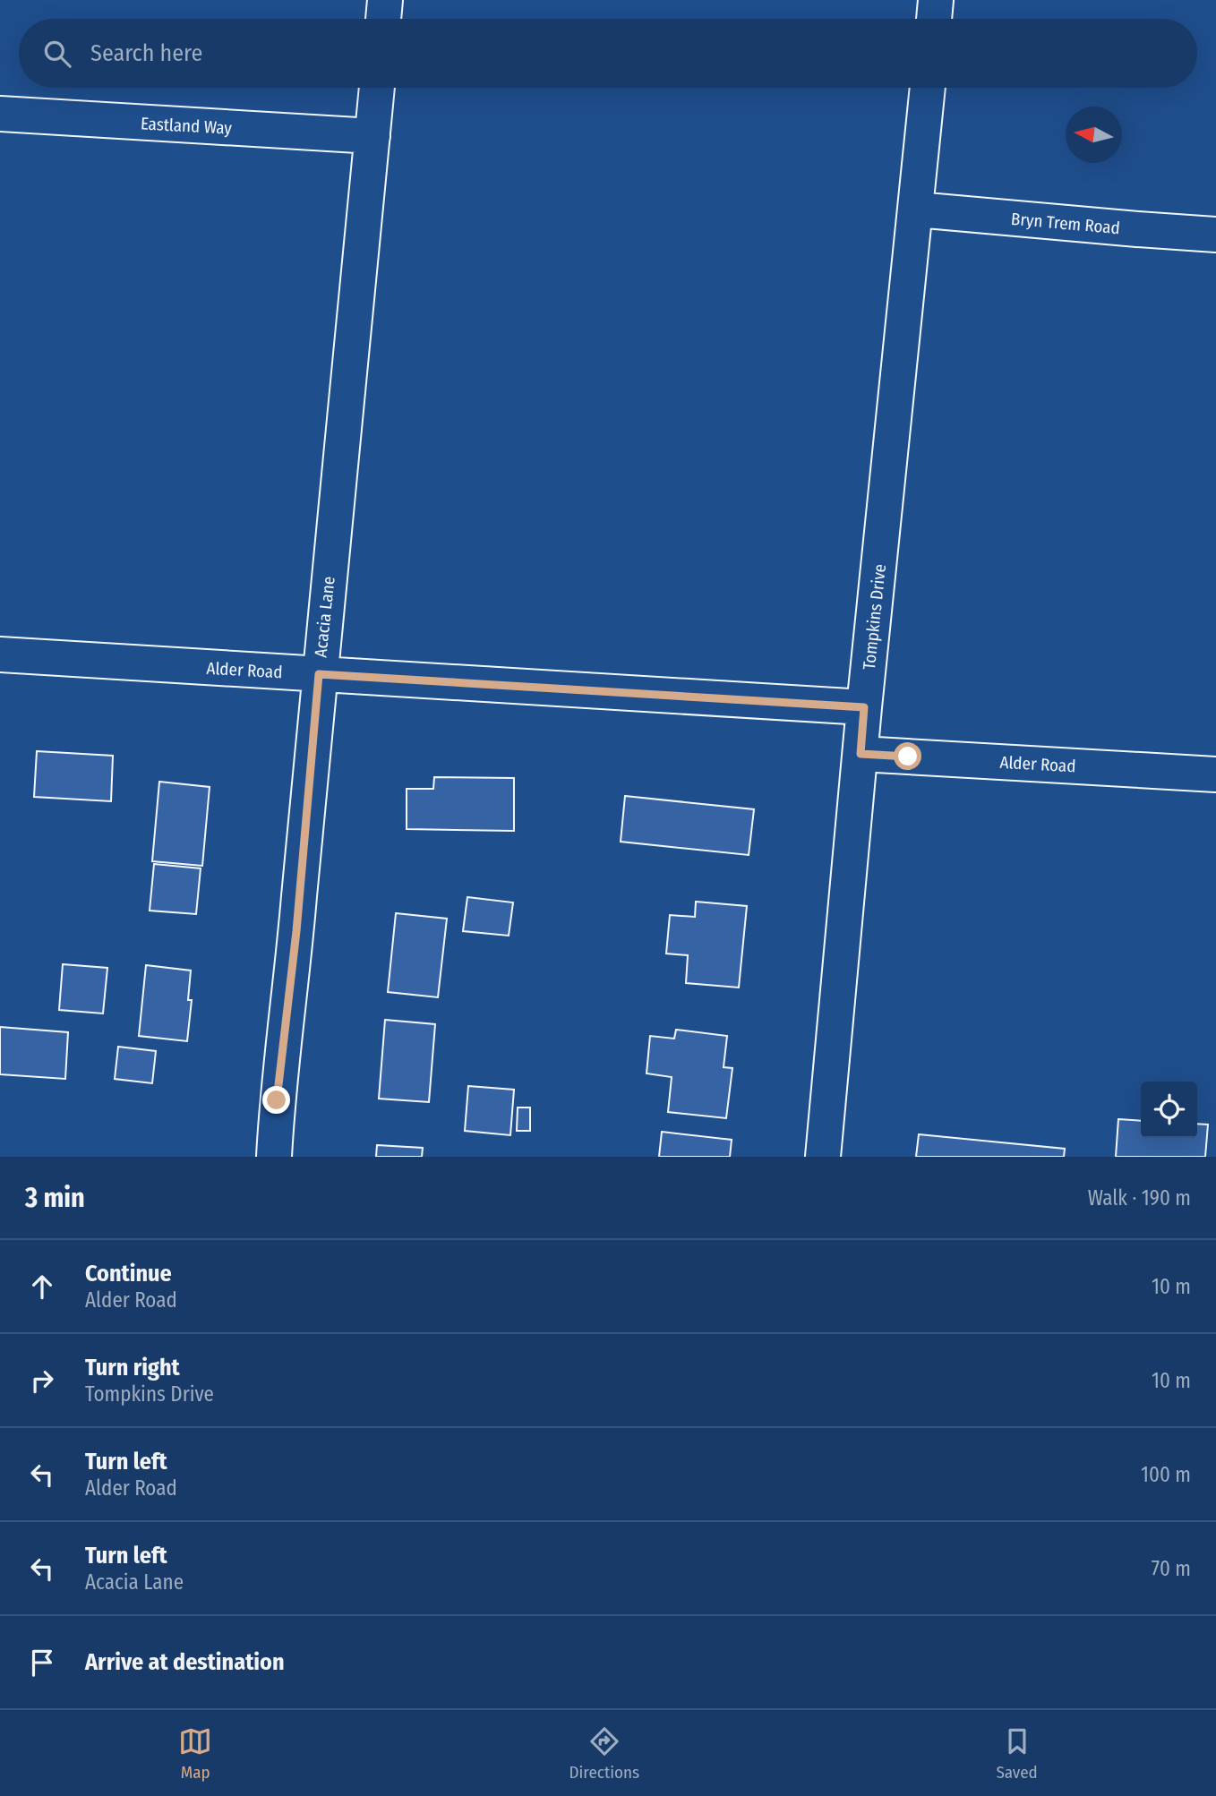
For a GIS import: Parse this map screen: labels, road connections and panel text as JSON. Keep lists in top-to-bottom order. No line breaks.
{"streets":{"street":["Eastland Way","Bryn Trem Road","Acacia Lane","Tompkins Drive","Alder Road"]},"crossings":[["Eastland Way","Acacia Lane"],["Bryn Trem Road","Tompkins Drive"],["Acacia Lane","Alder Road"],["Tompkins Drive","Alder Road"]],"north":"left","page":{"search":"Search here","heading":["3 min","Walk · 190 m"],"list":[["Continue","Alder Road","10 m"],["Turn right","Tompkins Drive","10 m"],["Turn left","Alder Road","100 m"],["Turn left","Acacia Lane","70 m"],"Arrive at destination"],"nav":["Map","Directions","Saved"]}}
